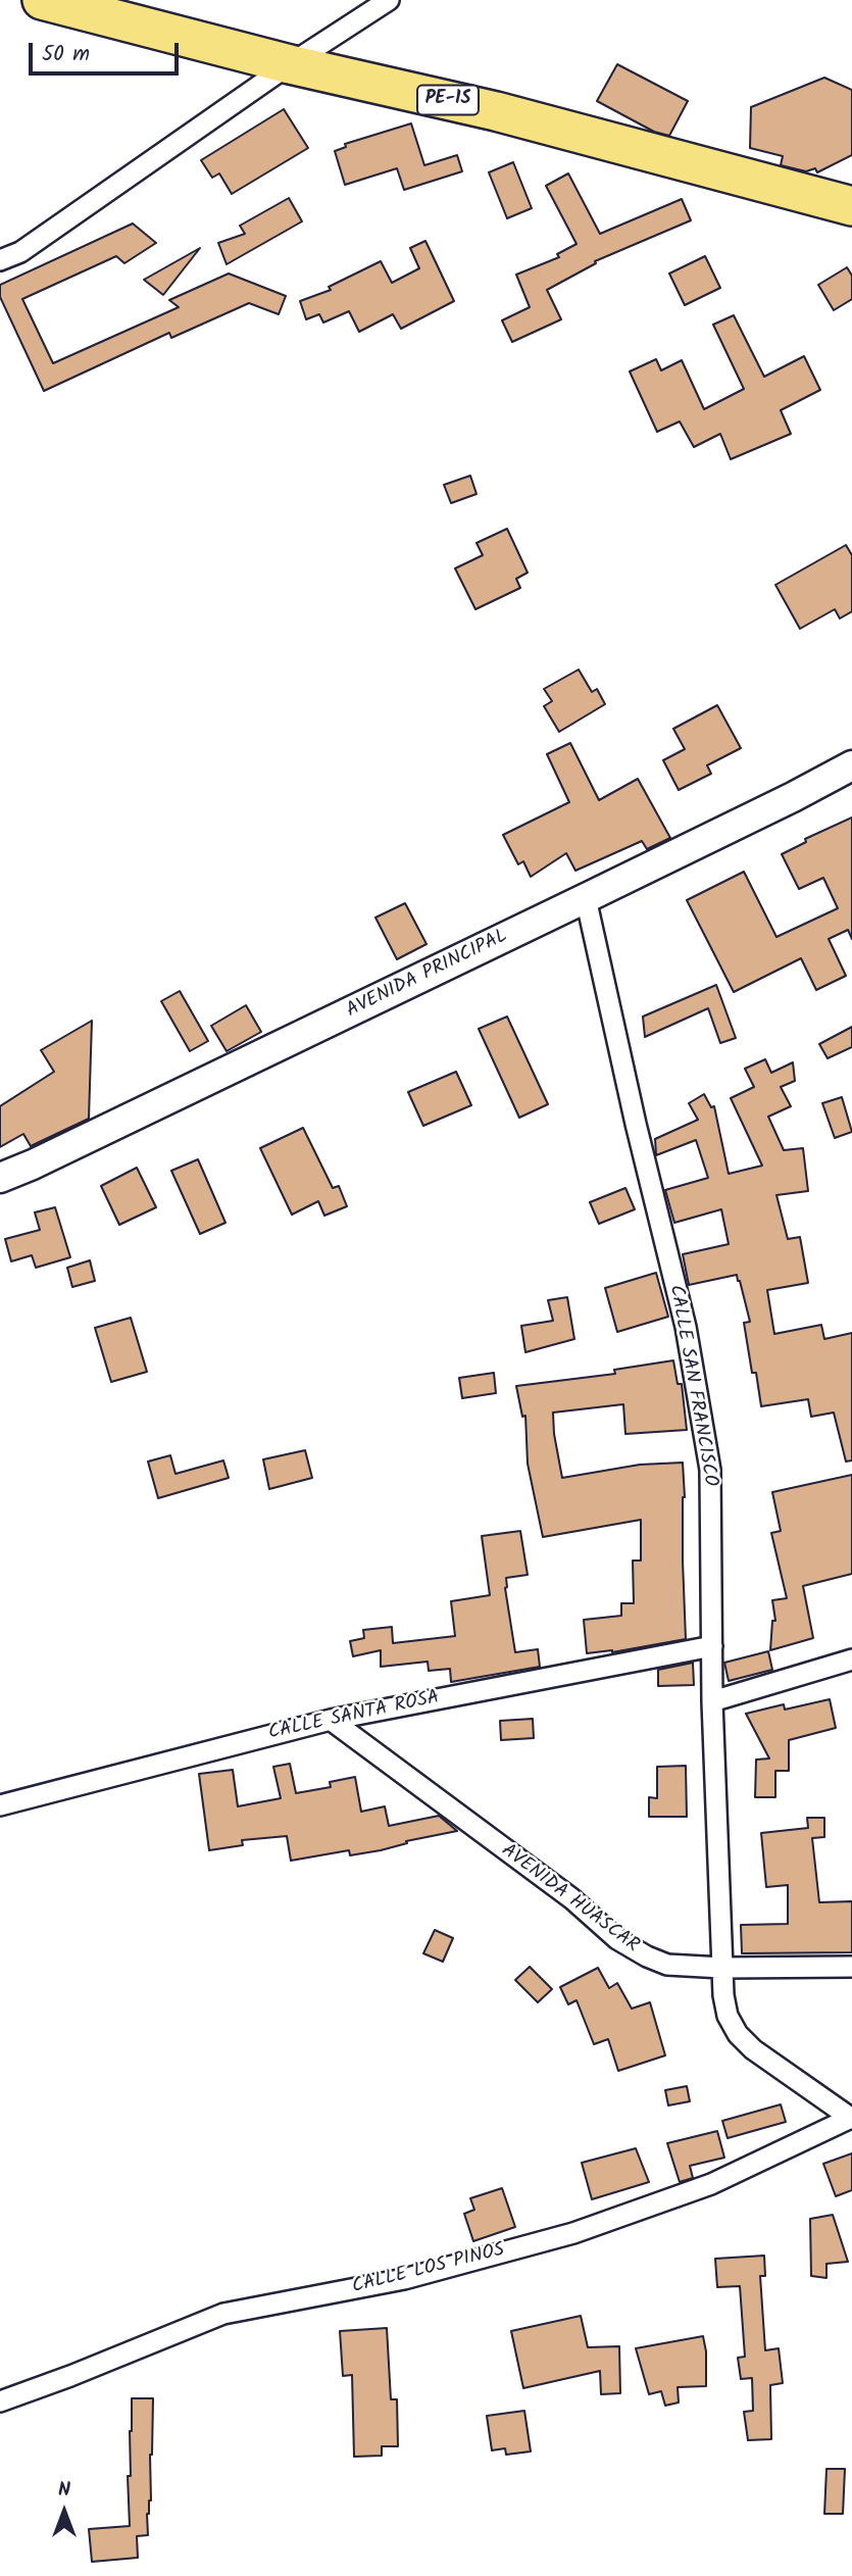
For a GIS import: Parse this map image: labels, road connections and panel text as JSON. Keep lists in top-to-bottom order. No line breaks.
{"streets":{"highway":["PE-1S"],"main road":["AVENIDA PRINCIPAL"],"street":["CALLE SAN FRANCISCO","CALLE SANTA ROSA","AVENIDA HUASCAR","CALLE LOS PINOS"]},"crossings":[["AVENIDA PRINCIPAL","CALLE SAN FRANCISCO"],["CALLE SAN FRANCISCO","CALLE SANTA ROSA"],["CALLE SAN FRANCISCO","AVENIDA HUASCAR"],["CALLE SANTA ROSA","AVENIDA HUASCAR"]],"scale_bar":"50 m","north":"top"}
